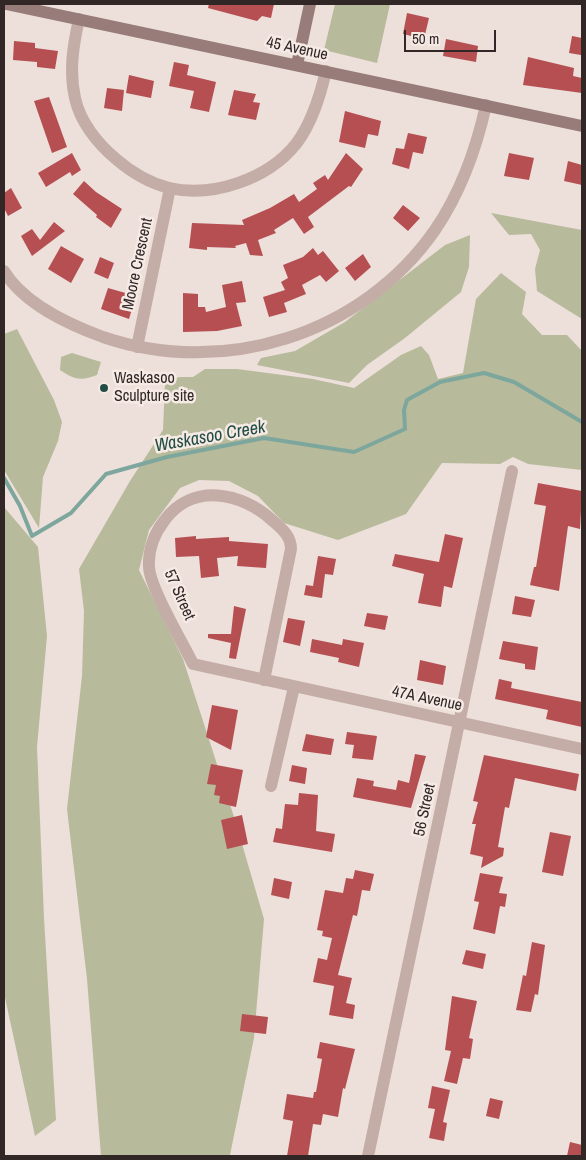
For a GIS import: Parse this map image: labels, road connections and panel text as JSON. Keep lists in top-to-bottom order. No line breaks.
{"streets":{"street":["45 Avenue","Moore Crescent","57 Street","47A Avenue","56 Street"]},"crossings":[["57 Street","47A Avenue"],["47A Avenue","56 Street"]],"water":["Waskasoo Creek"],"places":["Waskasoo Sculpture site"],"scale_bar":"50 m"}
